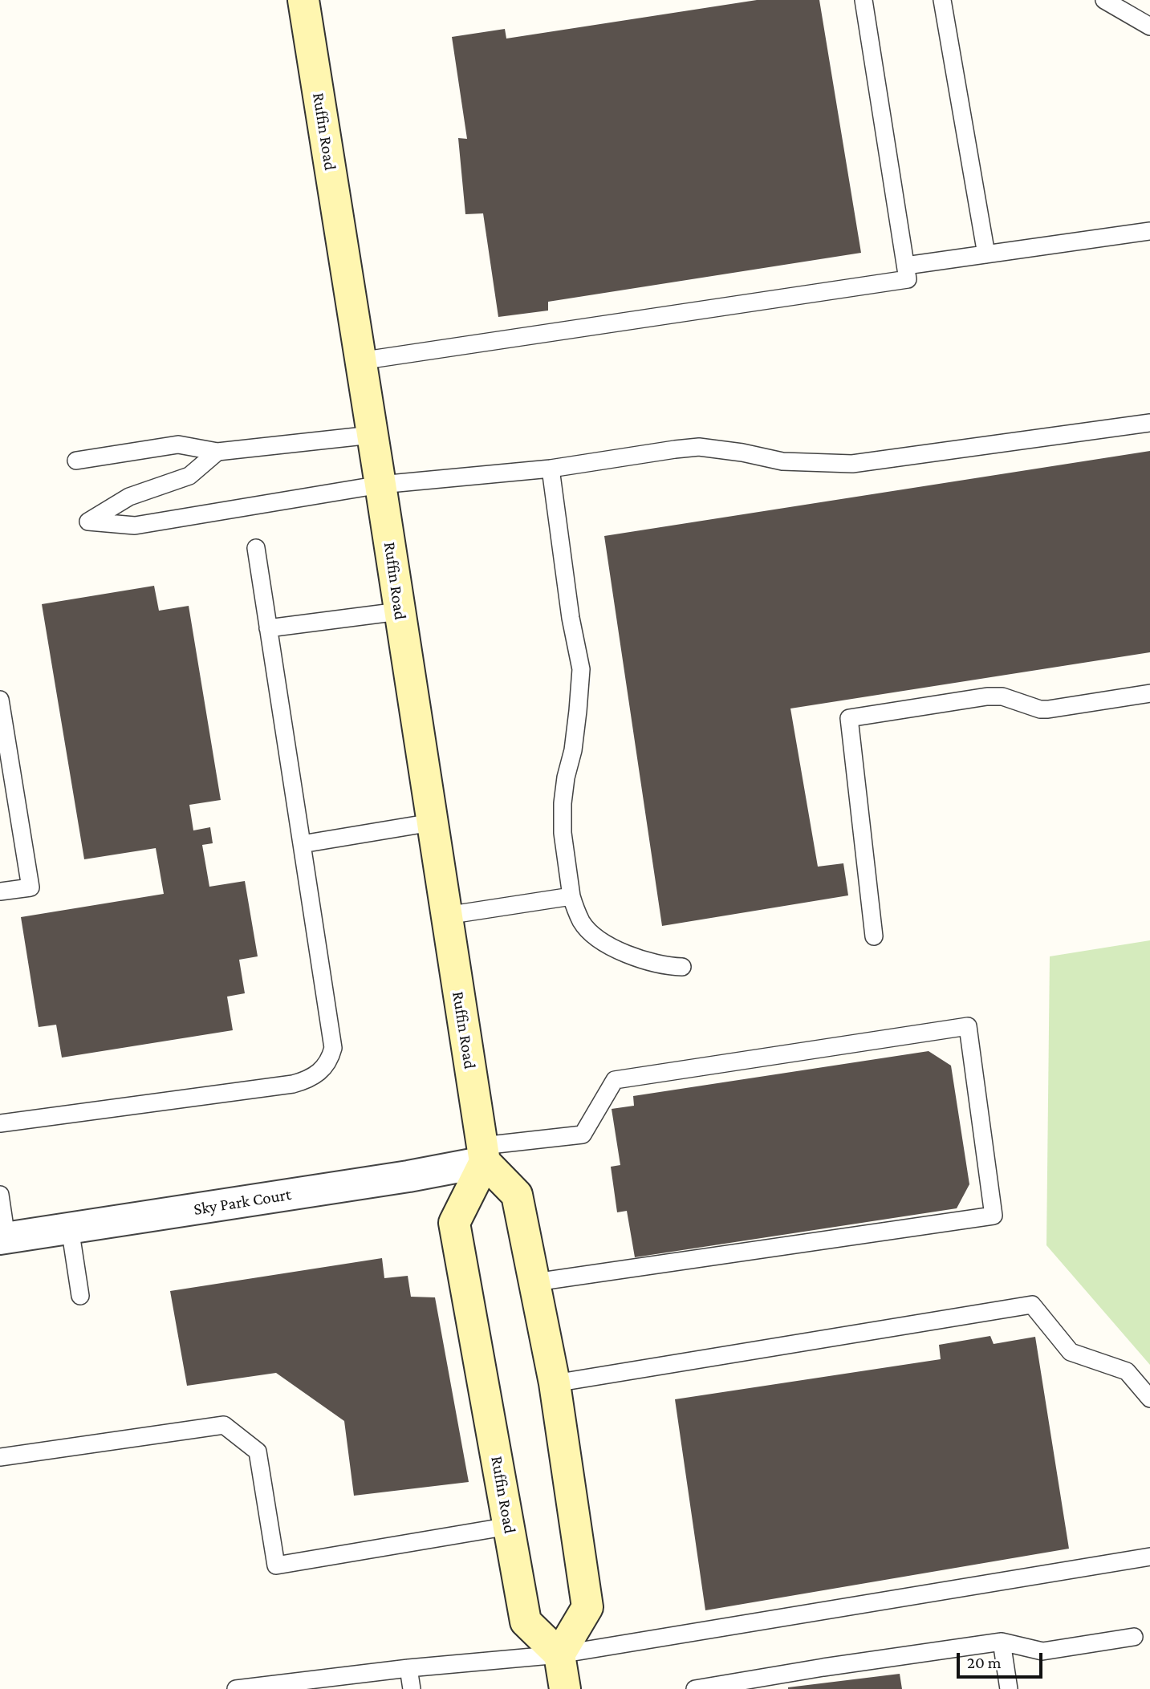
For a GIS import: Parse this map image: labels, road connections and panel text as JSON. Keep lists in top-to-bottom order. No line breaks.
{"streets":{"main road":["Ruffin Road"],"street":["Sky Park Court"]},"crossings":[["Ruffin Road","Sky Park Court"]],"scale_bar":"20 m"}
